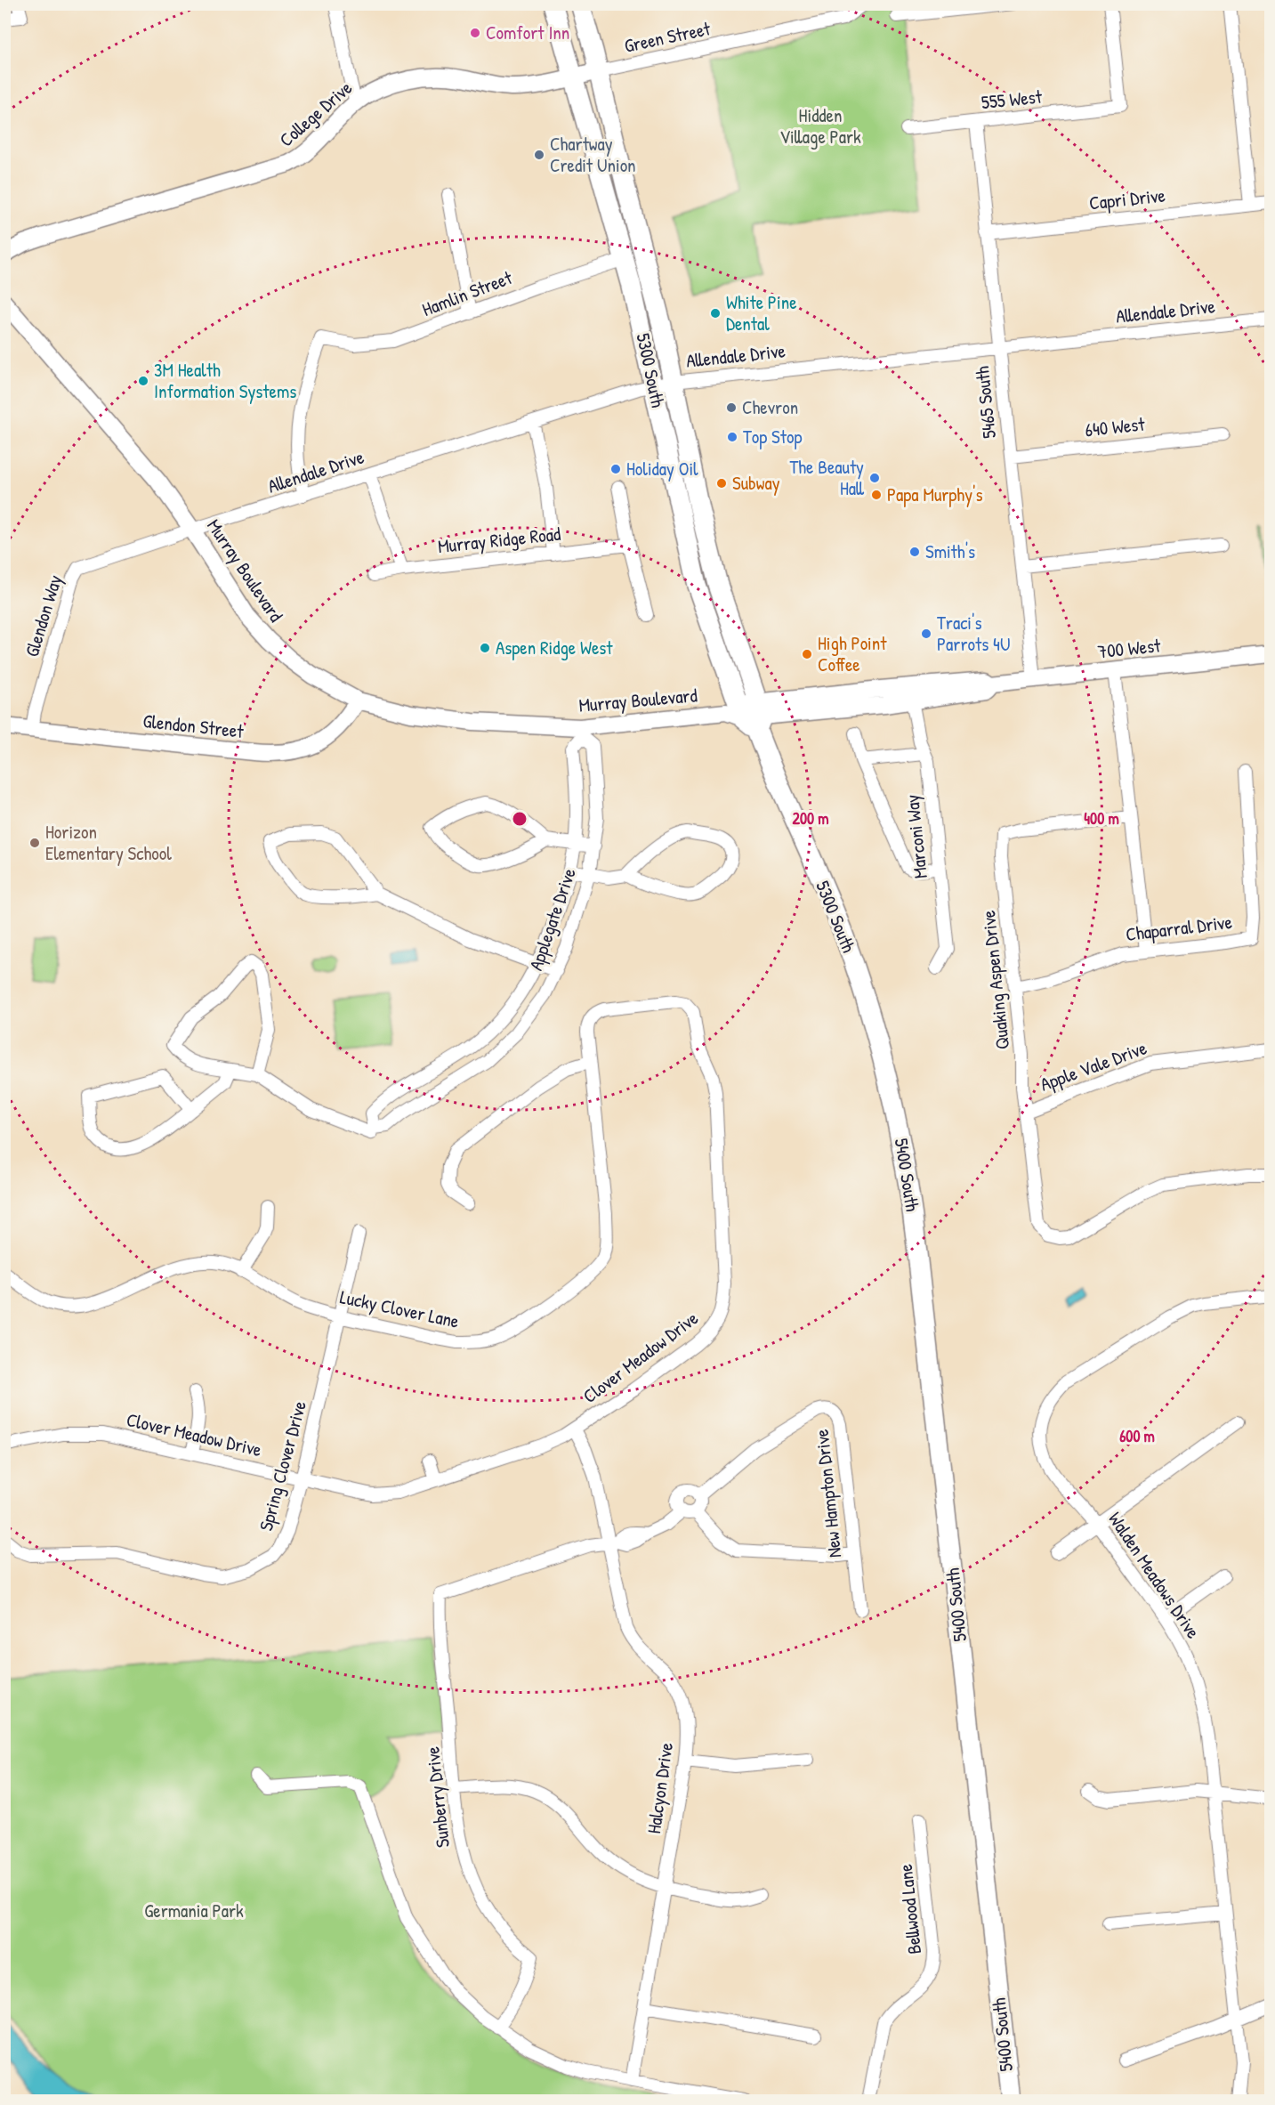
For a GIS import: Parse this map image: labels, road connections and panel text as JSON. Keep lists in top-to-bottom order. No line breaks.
{"streets":{"main road":["College Drive","5300 South","Murray Boulevard","700 West","Glendon Street","5400 South"],"street":["Green Street","555 West","Capri Drive","Hamlin Street","Allendale Drive","5465 South","640 West","Murray Ridge Road","Glendon Way","Marconi Way","Applegate Drive","Chaparral Drive","Quaking Aspen Drive","Apple Vale Drive","Lucky Clover Lane","Clover Meadow Drive","Spring Clover Drive","New Hampton Drive","Walden Meadows Drive","Halcyon Drive","Sunberry Drive","Bellwood Lane"]},"crossings":[["Green Street","College Drive"],["Green Street","5300 South"],["555 West","5465 South"],["College Drive","5300 South"],["Capri Drive","5465 South"],["Hamlin Street","Allendale Drive"],["Hamlin Street","5300 South"],["Allendale Drive","5300 South"],["Allendale Drive","5465 South"],["Allendale Drive","Murray Boulevard"],["Allendale Drive","Glendon Way"],["5300 South","Murray Boulevard"],["5300 South","700 West"],["5300 South","5400 South"],["5465 South","640 West"],["5465 South","700 West"],["Murray Boulevard","Glendon Way"],["Murray Boulevard","700 West"],["Murray Boulevard","Glendon Street"],["Murray Boulevard","Applegate Drive"],["Glendon Way","Glendon Street"],["700 West","Marconi Way"],["Chaparral Drive","Quaking Aspen Drive"],["Quaking Aspen Drive","Apple Vale Drive"],["Lucky Clover Lane","Clover Meadow Drive"],["Lucky Clover Lane","Spring Clover Drive"],["Clover Meadow Drive","Spring Clover Drive"],["Clover Meadow Drive","Halcyon Drive"],["Halcyon Drive","Sunberry Drive"]],"parks":["Hidden Village Park","Germania Park"],"places":["Comfort Inn","Chartway Credit Union","White Pine Dental","3M Health Information Systems","Chevron","Top Stop","Holiday Oil","The Beauty Hall","Subway","Papa Murphy's","Smith's","Traci's Parrots 4U","Aspen Ridge West","High Point Coffee","Horizon Elementary School"],"rings":["200 m","400 m","600 m"]}
